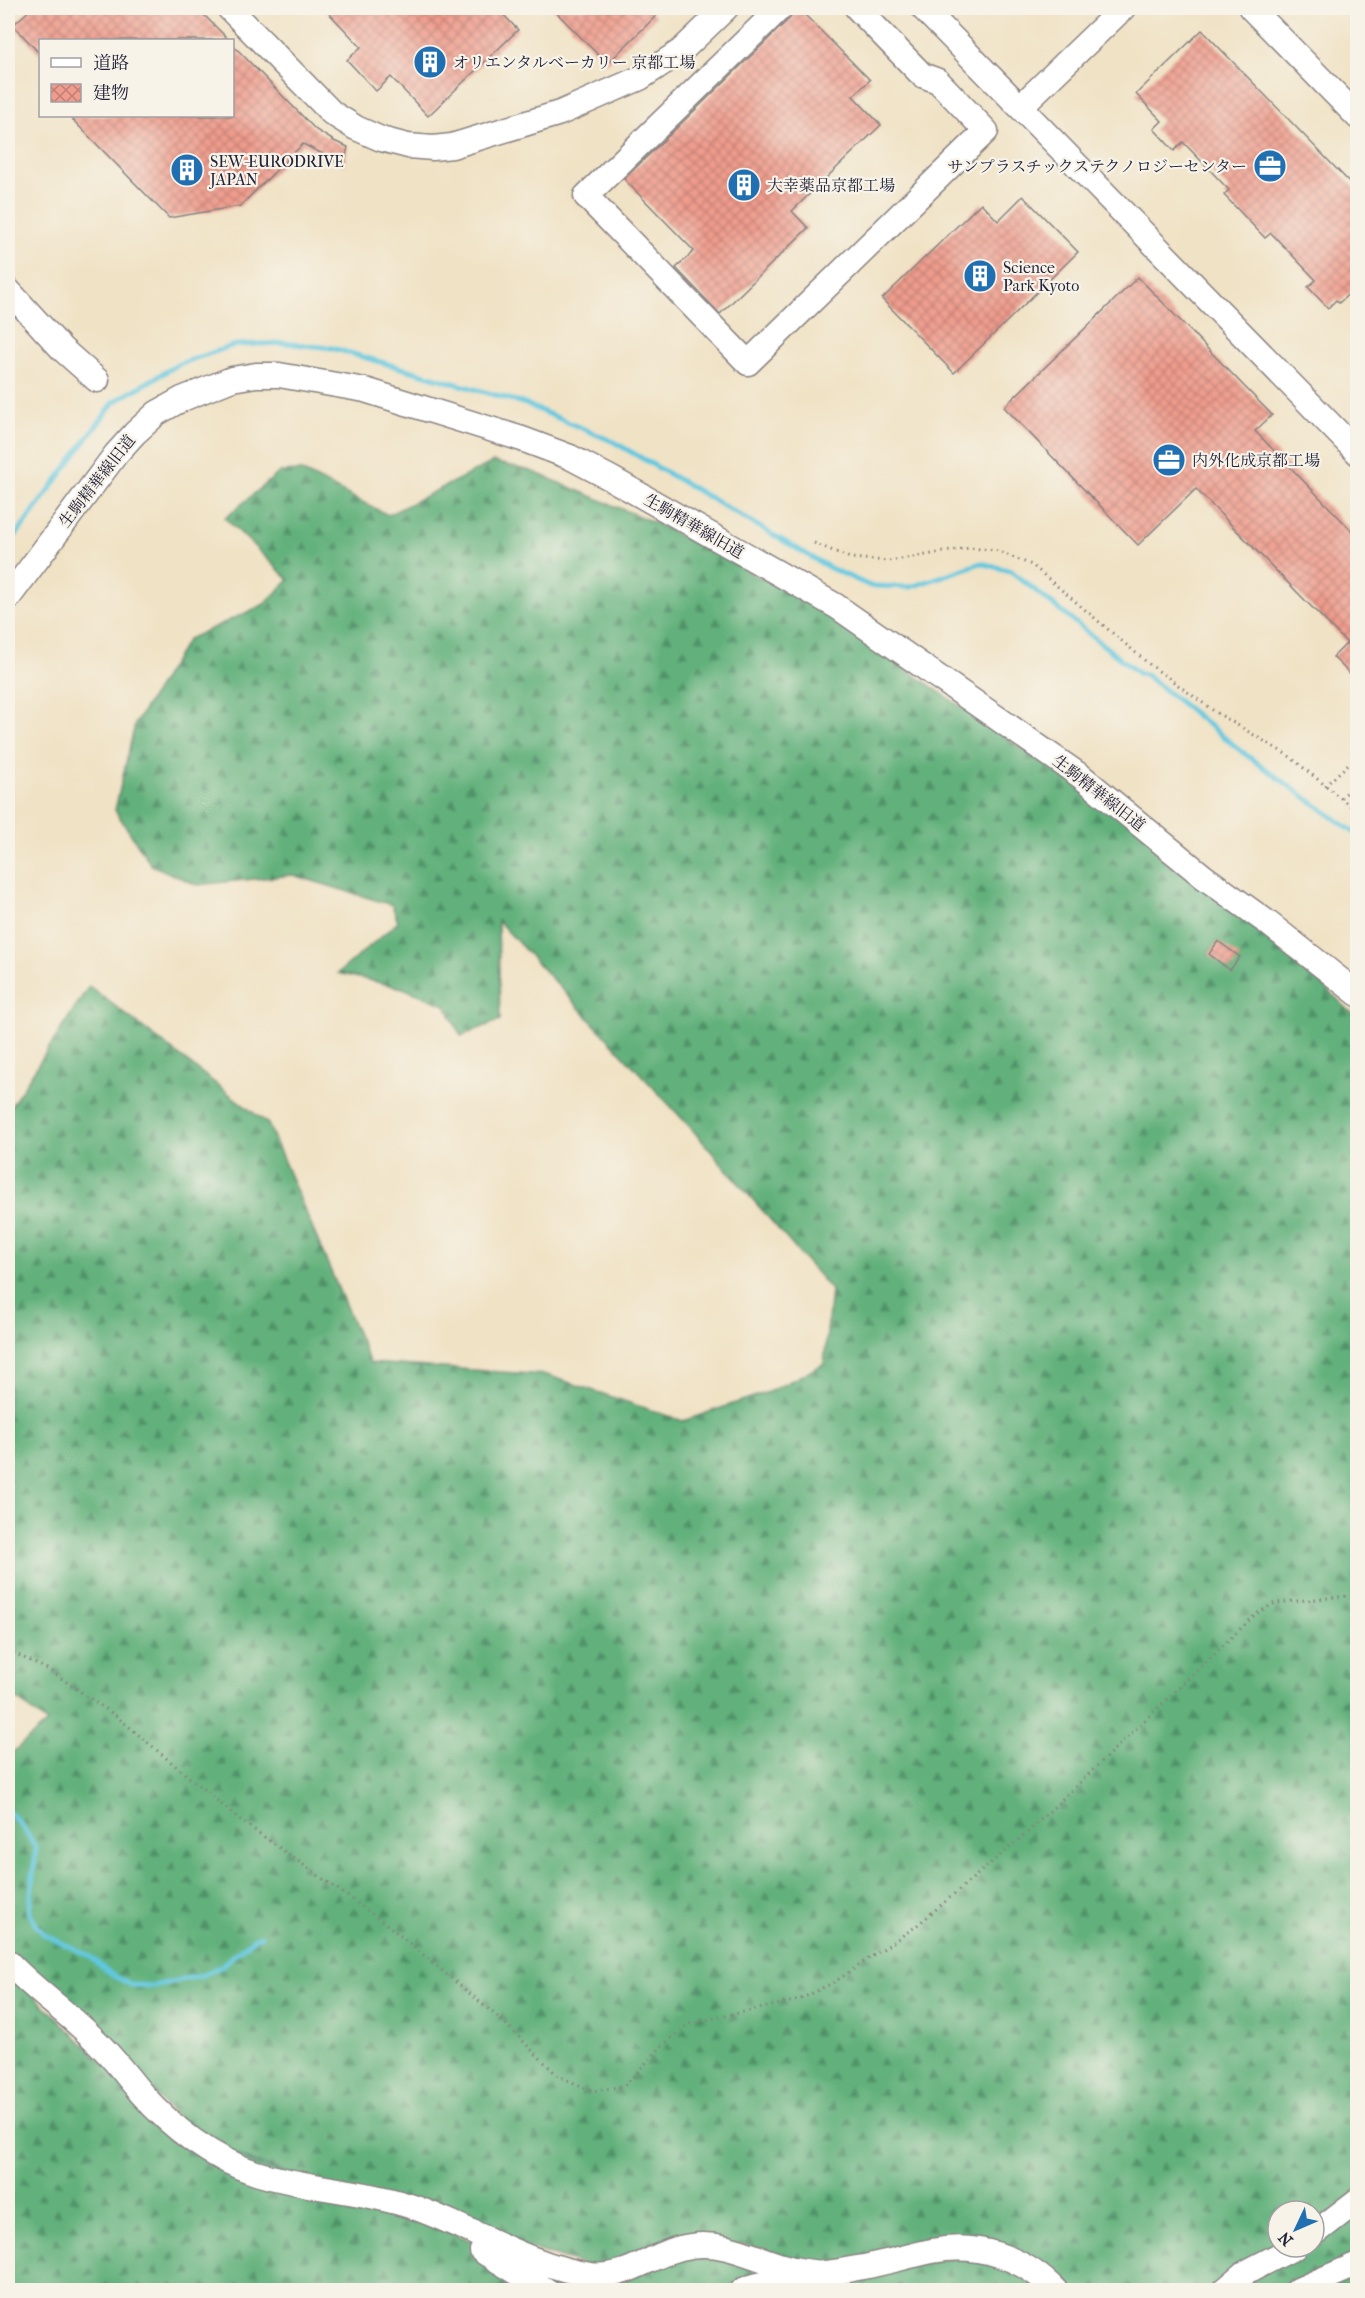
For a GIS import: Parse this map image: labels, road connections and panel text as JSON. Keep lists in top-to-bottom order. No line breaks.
{"streets":{"street":["生駒精華線旧道"]},"places":{"building":["オリエンタルベーカリー 京都工場","SEW-EURODRIVE JAPAN","大幸薬品京都工場","Science Park Kyoto"],"office":["サンプラスチックステクノロジーセンター","内外化成京都工場"]},"legend":["道路","建物"],"north":"bottom left"}
